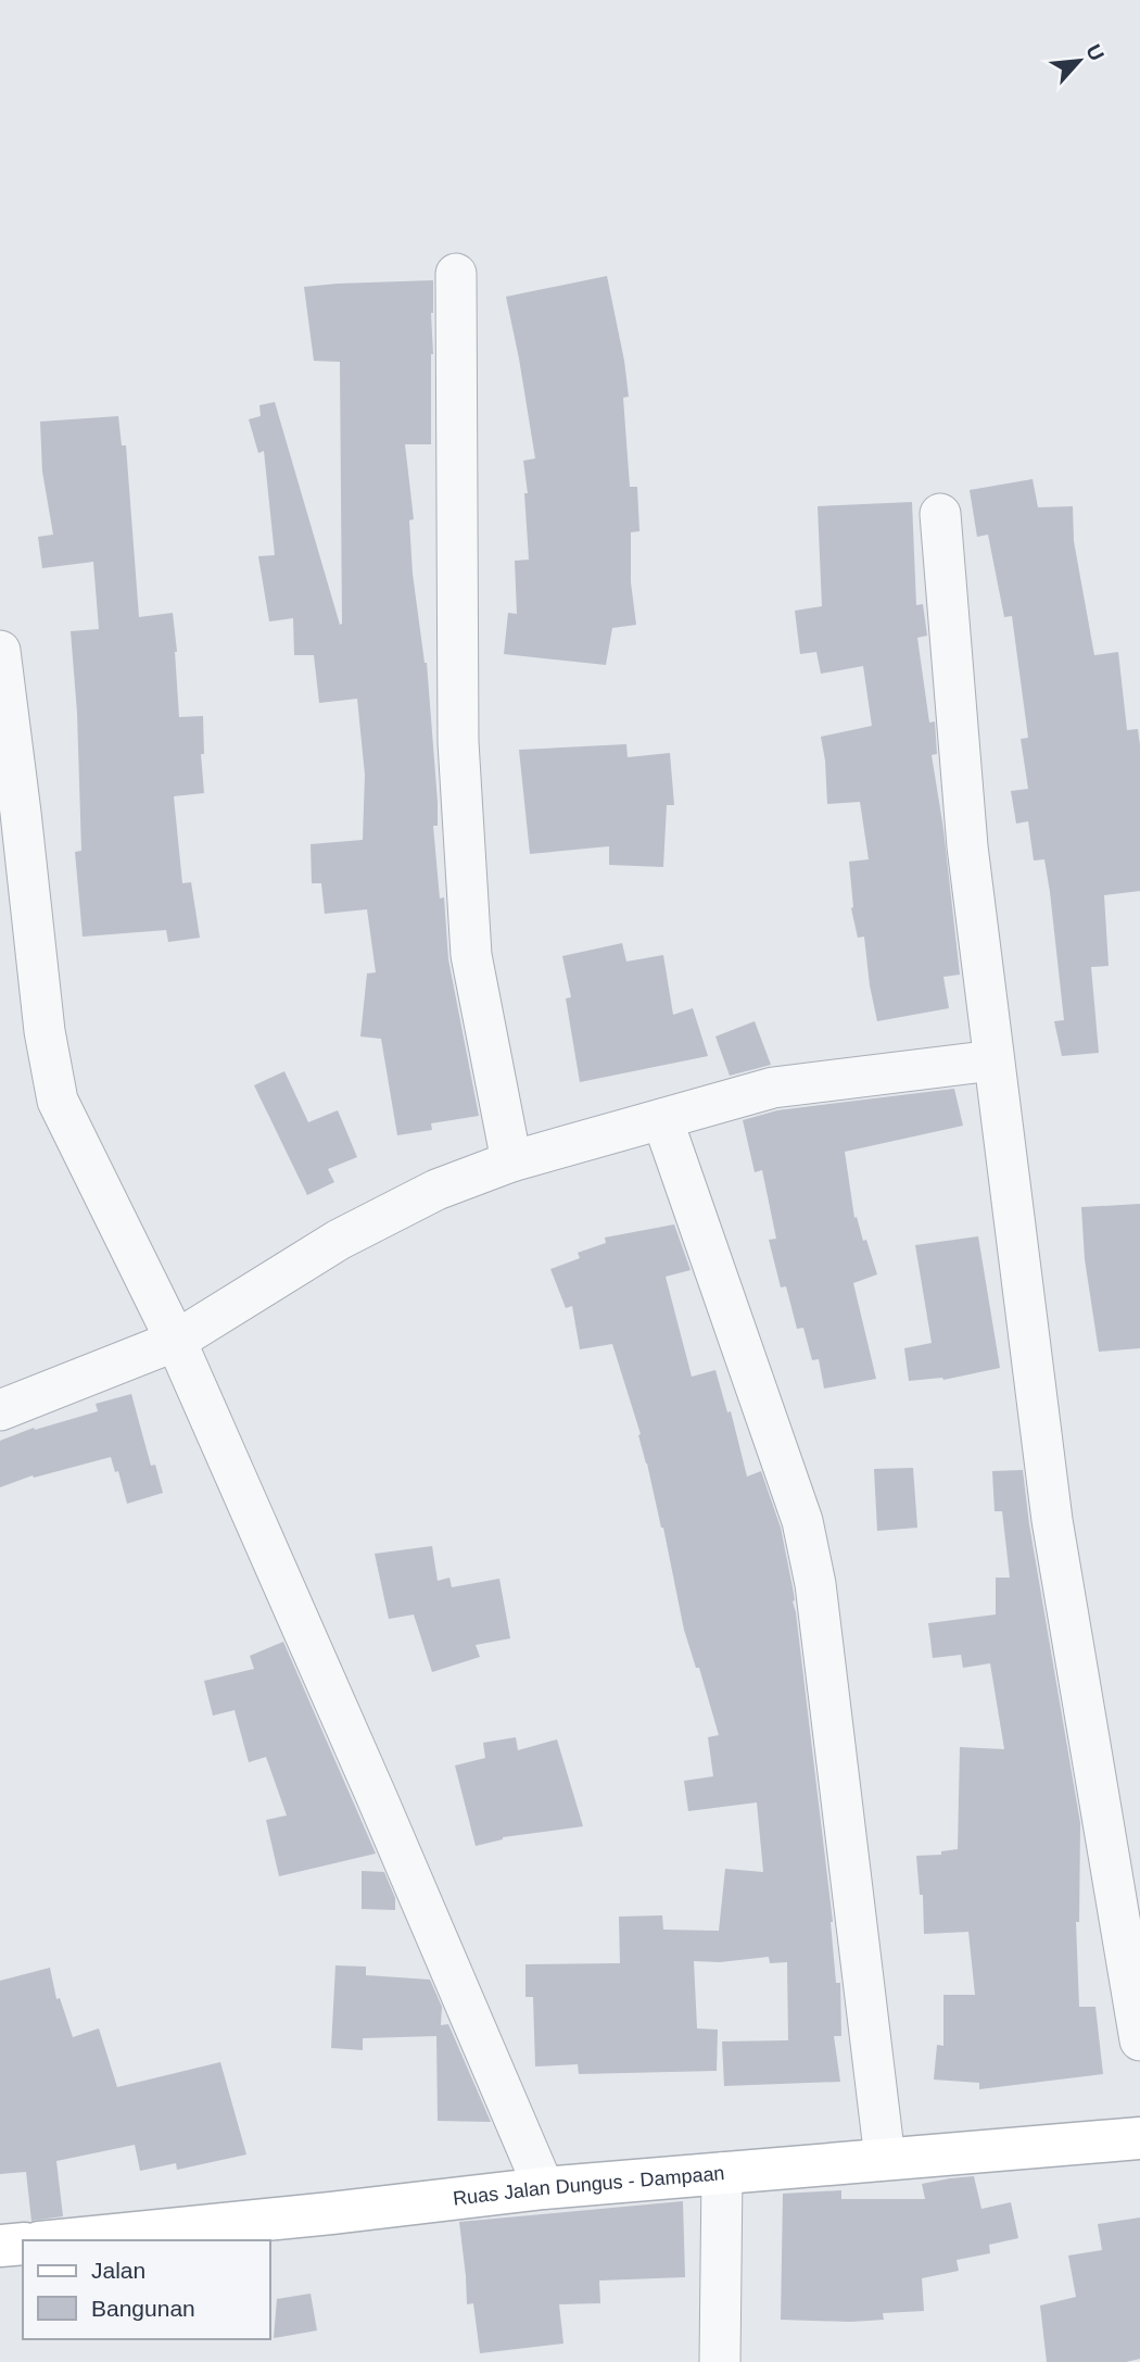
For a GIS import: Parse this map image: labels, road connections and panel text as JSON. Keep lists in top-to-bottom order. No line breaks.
{"streets":{"main road":["Ruas Jalan Dungus - Dampaan"]},"legend":["Jalan","Bangunan"],"north":"top right"}
